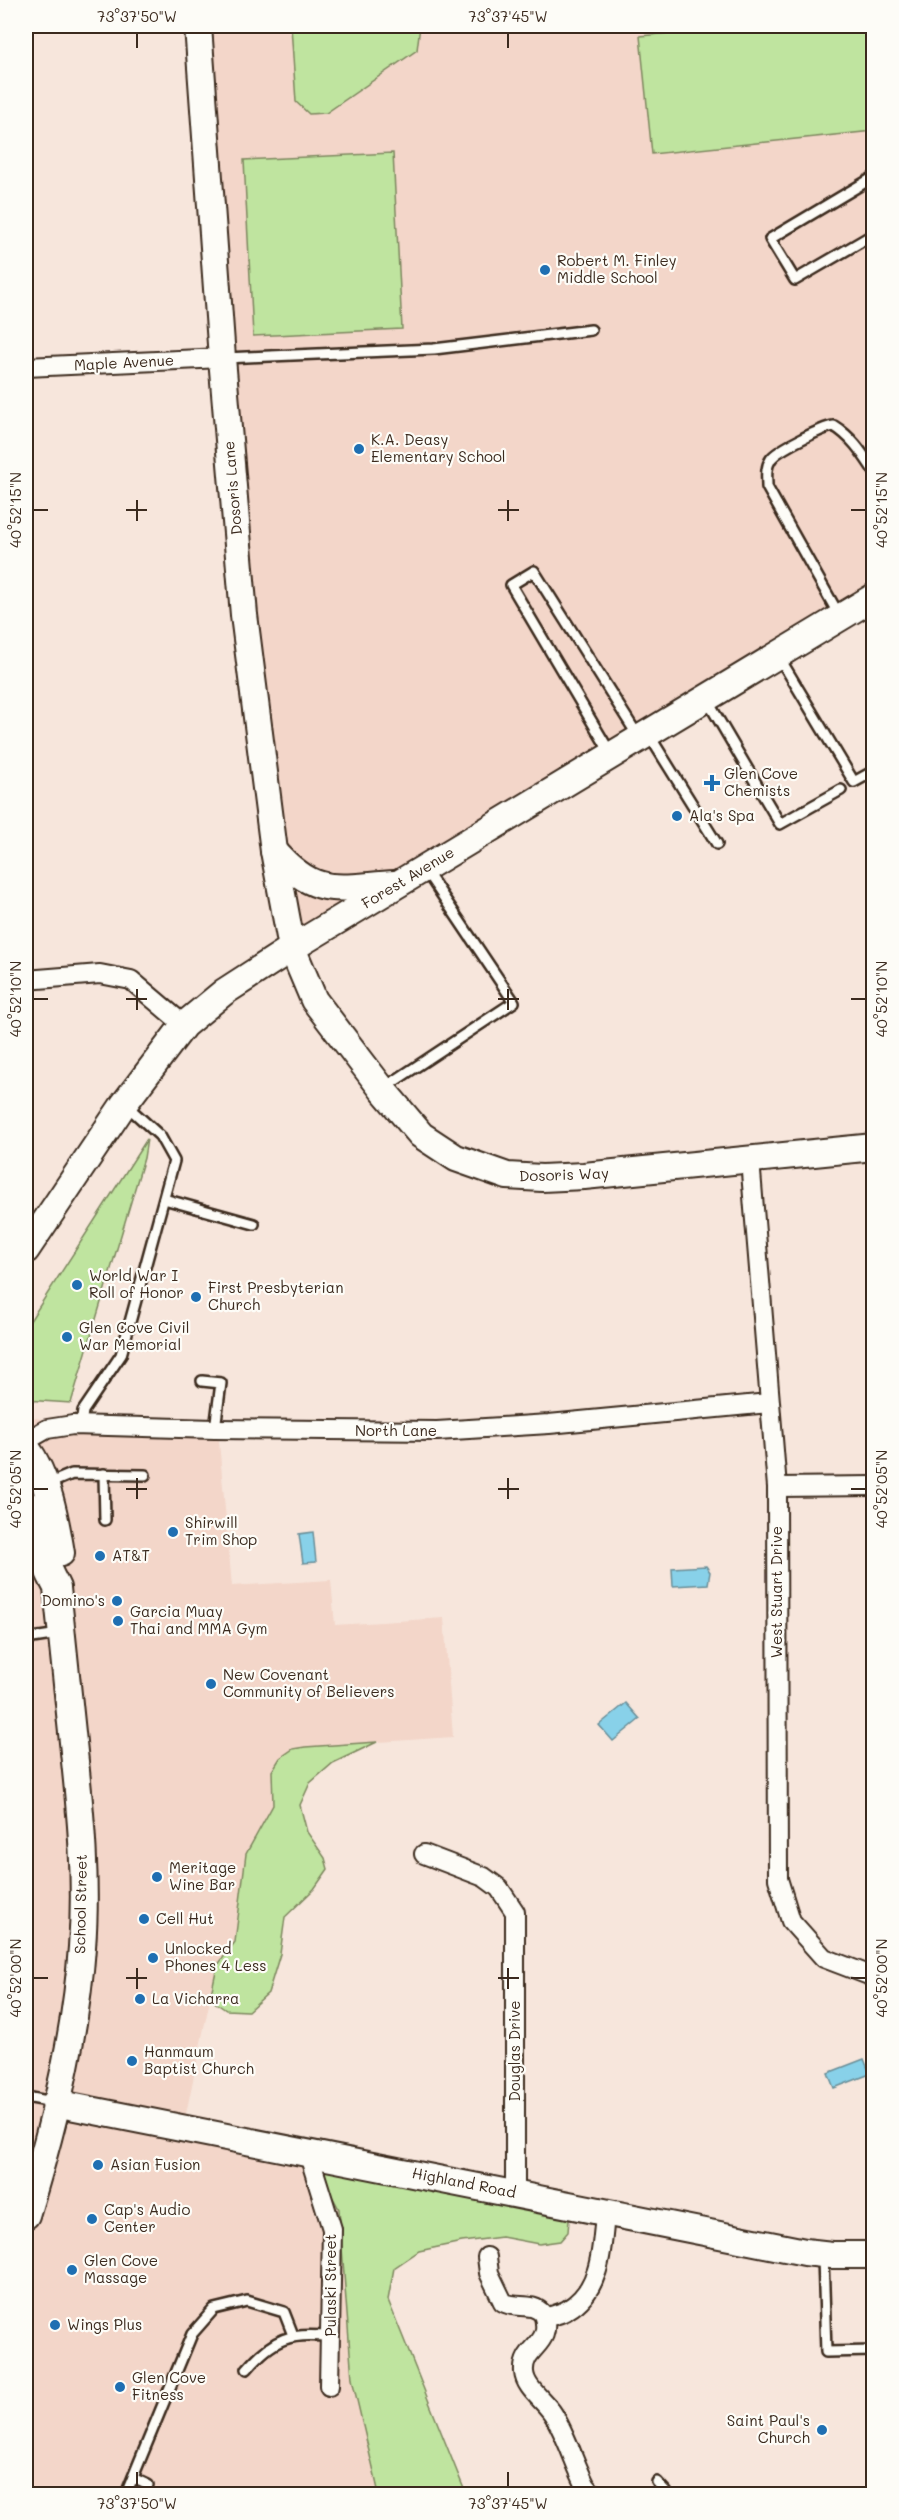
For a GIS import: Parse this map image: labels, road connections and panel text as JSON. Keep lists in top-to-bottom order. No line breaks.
{"streets":{"street":["Maple Avenue","Dosoris Lane","Forest Avenue","Dosoris Way","North Lane","West Stuart Drive","School Street","Douglas Drive","Highland Road","Pulaski Street"]},"crossings":[["Maple Avenue","Dosoris Lane"],["Dosoris Lane","Forest Avenue"],["Dosoris Lane","Dosoris Way"],["Forest Avenue","Dosoris Way"],["Dosoris Way","West Stuart Drive"],["North Lane","West Stuart Drive"],["School Street","Highland Road"],["Douglas Drive","Highland Road"],["Highland Road","Pulaski Street"]],"places":{"other":["Robert M. Finley Middle School","K.A. Deasy Elementary School","Ala's Spa","World War I Roll of Honor","First Presbyterian Church","Glen Cove Civil War Memorial","Shirwill Trim Shop","AT&T","Domino's","Garcia Muay Thai and MMA Gym","New Covenant Community of Believers","Meritage Wine Bar","Cell Hut","Unlocked Phones 4 Less","La Vicharra","Hanmaum Baptist Church","Asian Fusion","Cap's Audio Center","Glen Cove Massage","Wings Plus","Glen Cove Fitness","Saint Paul's Church"],"health":["Glen Cove Chemists"]},"coordinates":["73°37'50\"W","73°37'45\"W","40°52'15\"N","40°52'10\"N","40°52'05\"N","40°52'00\"N"]}
